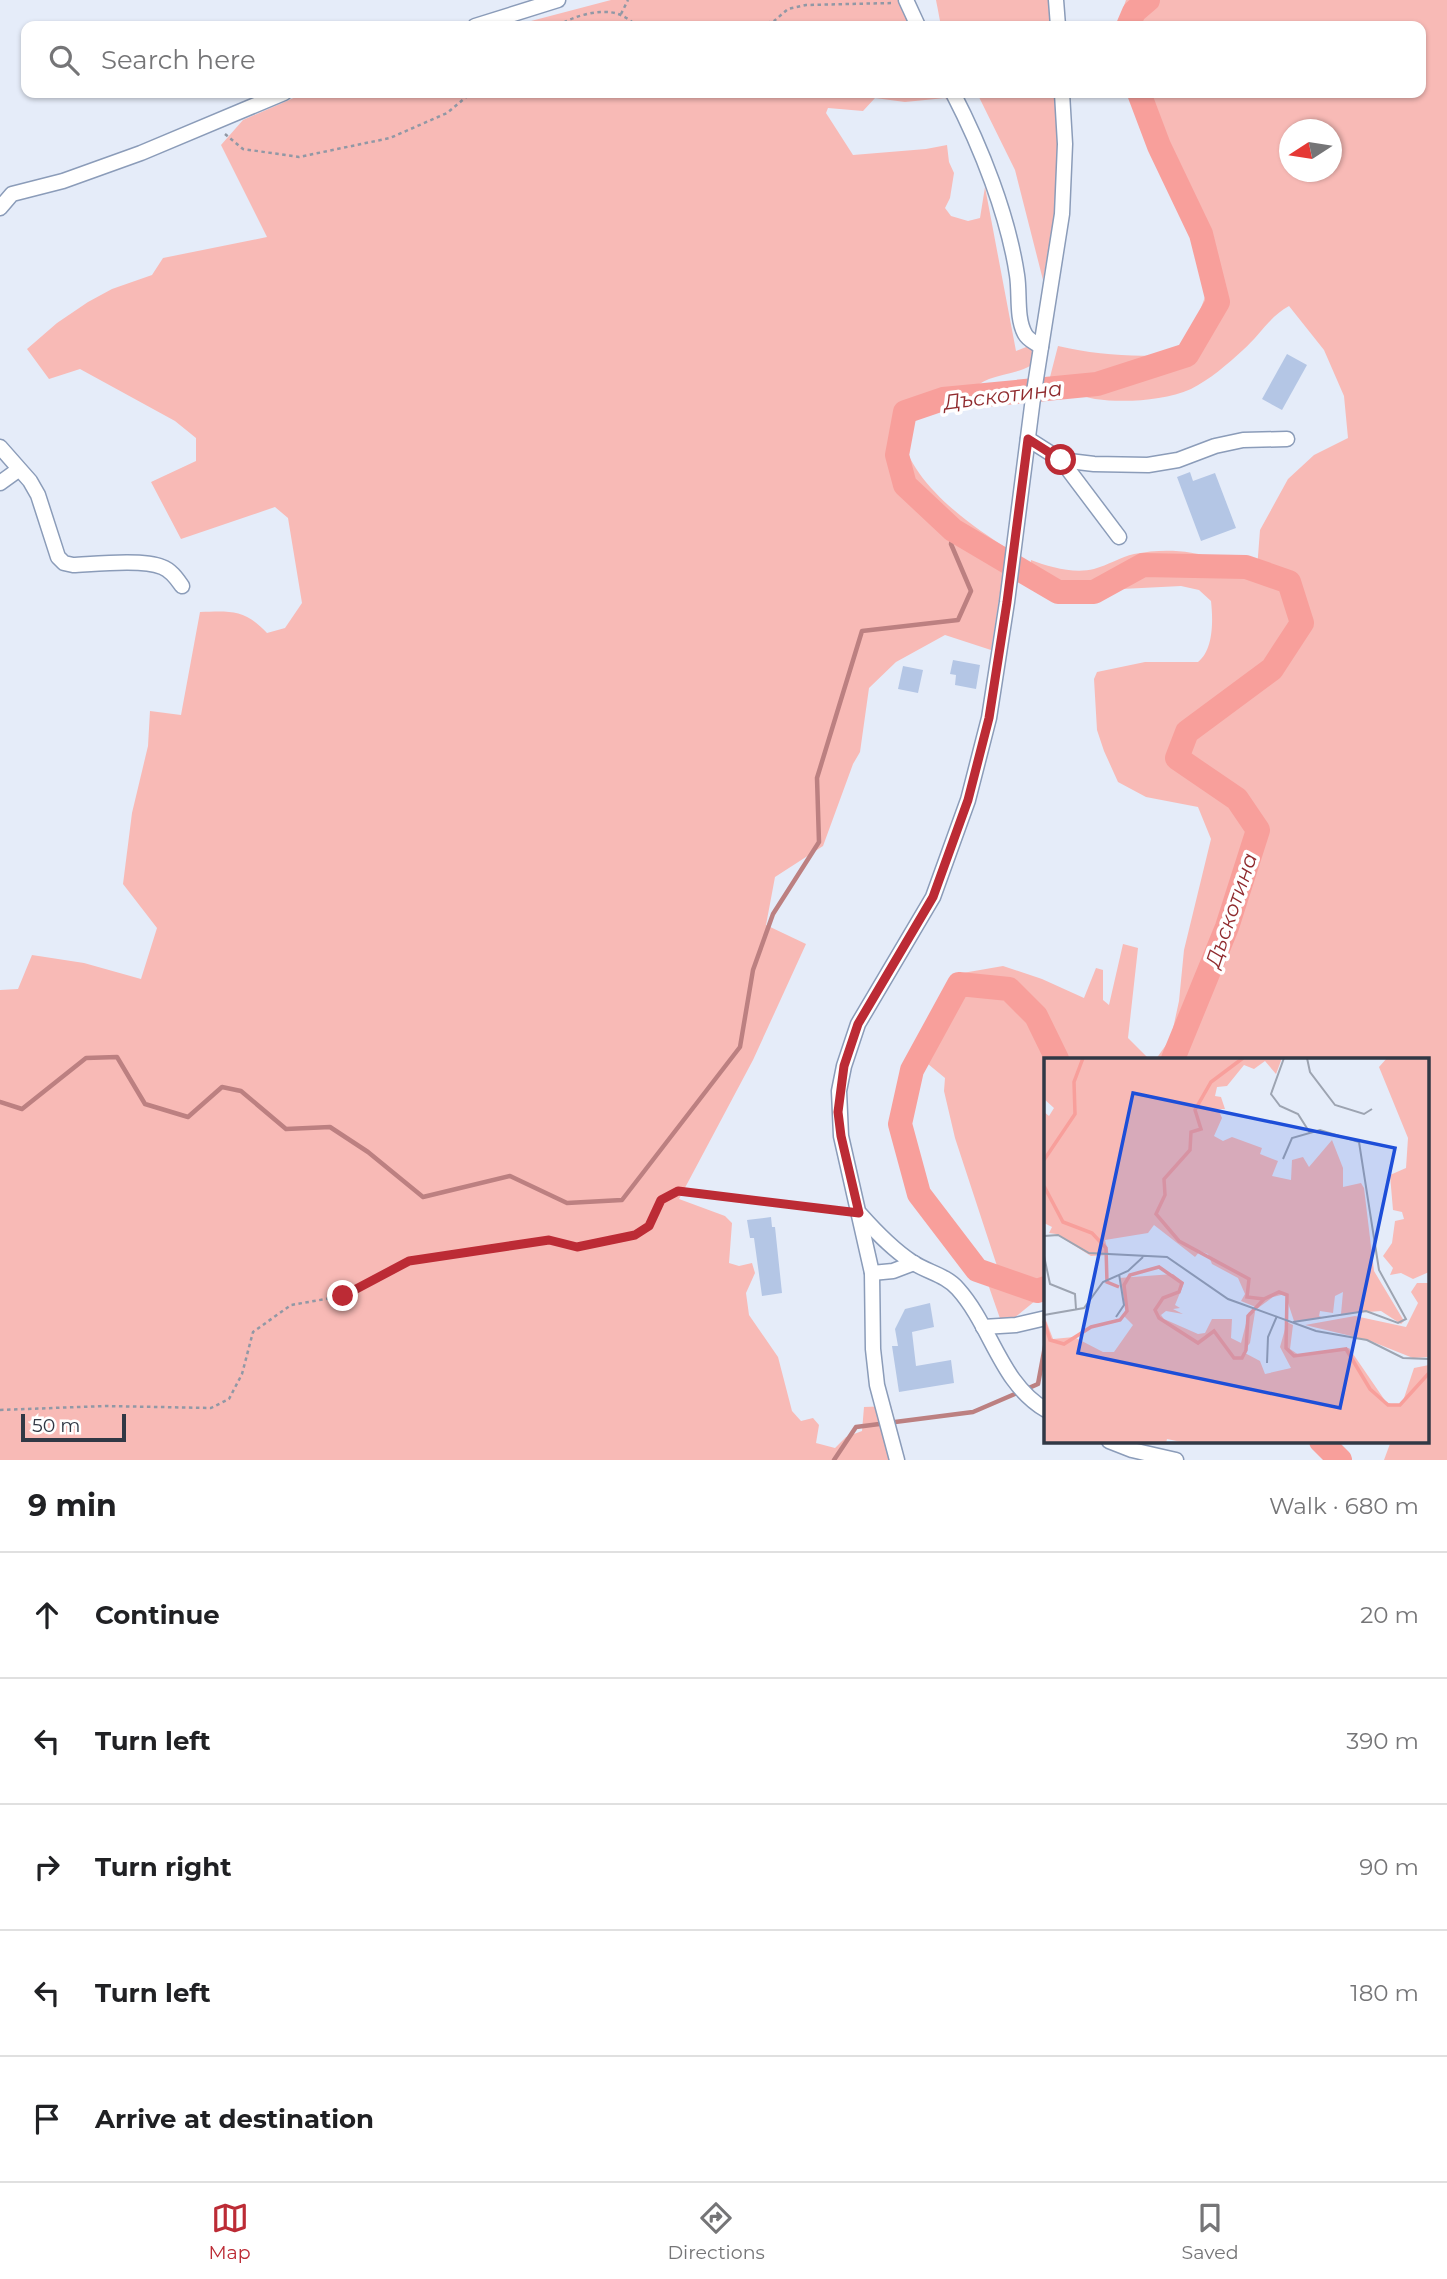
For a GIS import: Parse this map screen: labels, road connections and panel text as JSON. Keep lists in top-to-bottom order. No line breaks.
{"water":["Дъскотина"],"scale_bar":"50 m","north":"left","page":{"search":"Search here","scale":"50 m","heading":["9 min","Walk · 680 m"],"list":[["Continue","20 m"],["Turn left","390 m"],["Turn right","90 m"],["Turn left","180 m"],"Arrive at destination"],"nav":["Map","Directions","Saved"]}}
